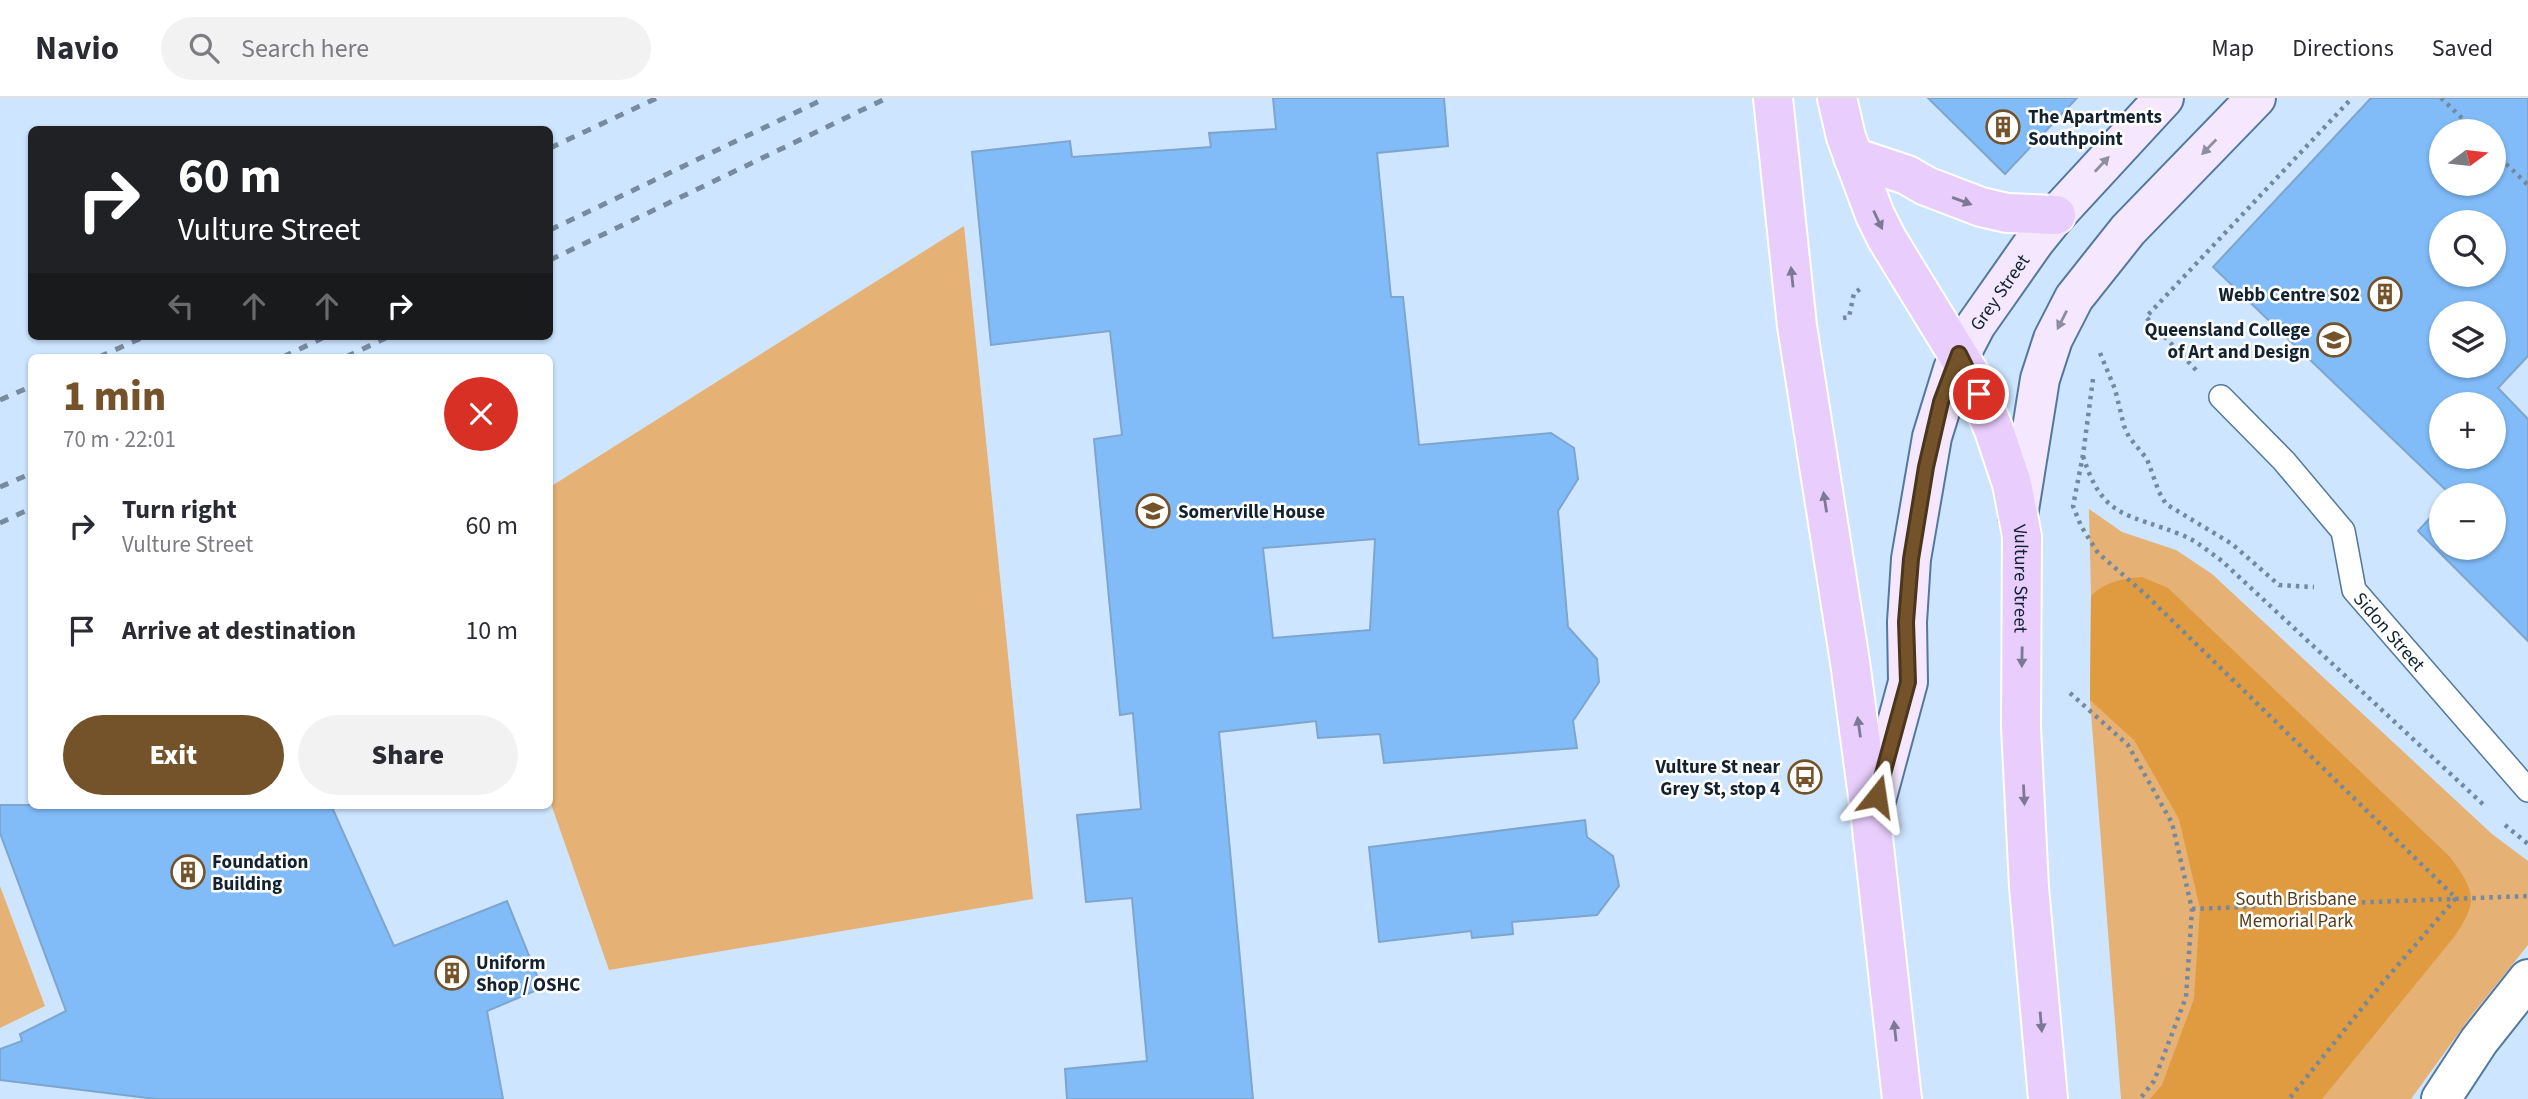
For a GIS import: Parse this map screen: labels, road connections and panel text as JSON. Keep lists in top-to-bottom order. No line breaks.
{"streets":{"main road":["Vulture Street"],"street":["Grey Street"],"lane":["Sidon Street"]},"crossings":[["Grey Street","Vulture Street"]],"parks":["South Brisbane Memorial Park"],"places":{"building":["The Apartments Southpoint","Webb Centre S02","Foundation Building","Uniform Shop / OSHC"],"school or university":["Queensland College of Art and Design","Somerville House"],"bus stop":["Vulture St near Grey St, stop 4"]},"north":"right","page":{"header":"Navio","search":"Search here","nav":["Map","Directions","Saved"],"map_buttons":["+","−"],"turn":["60 m","Vulture Street"],"heading":["1 min","70 m · 22:01"],"list":[{"name":"Turn right","note":"Vulture Street","value":"60 m"},{"name":"Arrive at destination","value":"10 m"}],"buttons":["Exit","Share"]}}
